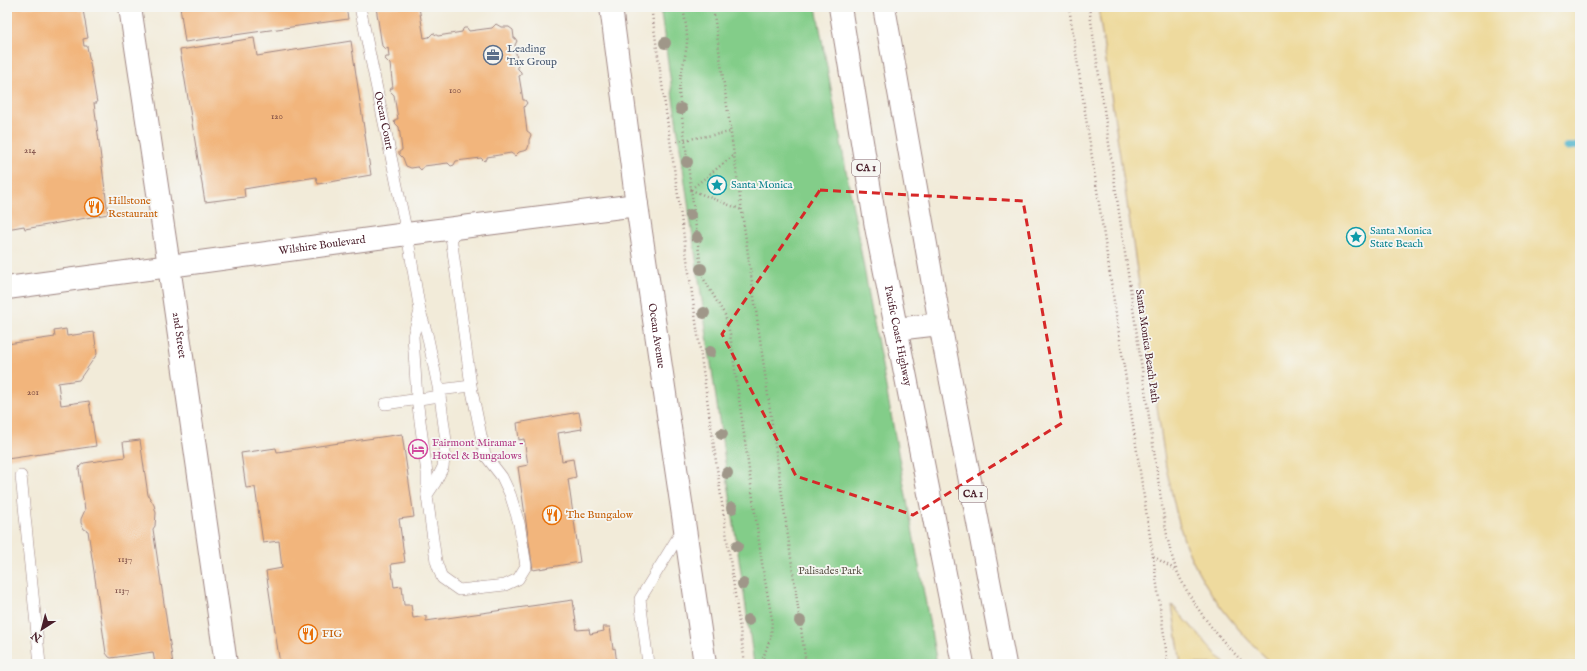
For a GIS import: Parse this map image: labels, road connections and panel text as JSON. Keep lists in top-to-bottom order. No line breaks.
{"streets":{"main road":["CA 1","Wilshire Boulevard","2nd Street","Ocean Avenue","Pacific Coast Highway"],"lane":["Ocean Court"],"path":["Santa Monica Beach Path"]},"crossings":[["Ocean Court","Wilshire Boulevard"],["Wilshire Boulevard","2nd Street"],["Wilshire Boulevard","Ocean Avenue"]],"parks":["Palisades Park"],"places":{"office":["Leading Tax Group"],"place":["Santa Monica","Santa Monica State Beach"],"restaurant":["Hillstone Restaurant","The Bungalow","FIG"],"hotel":["Fairmont Miramar - Hotel & Bungalows"]},"house_numbers":["100","120","214","201","1137","1137"],"north":"bottom left"}
